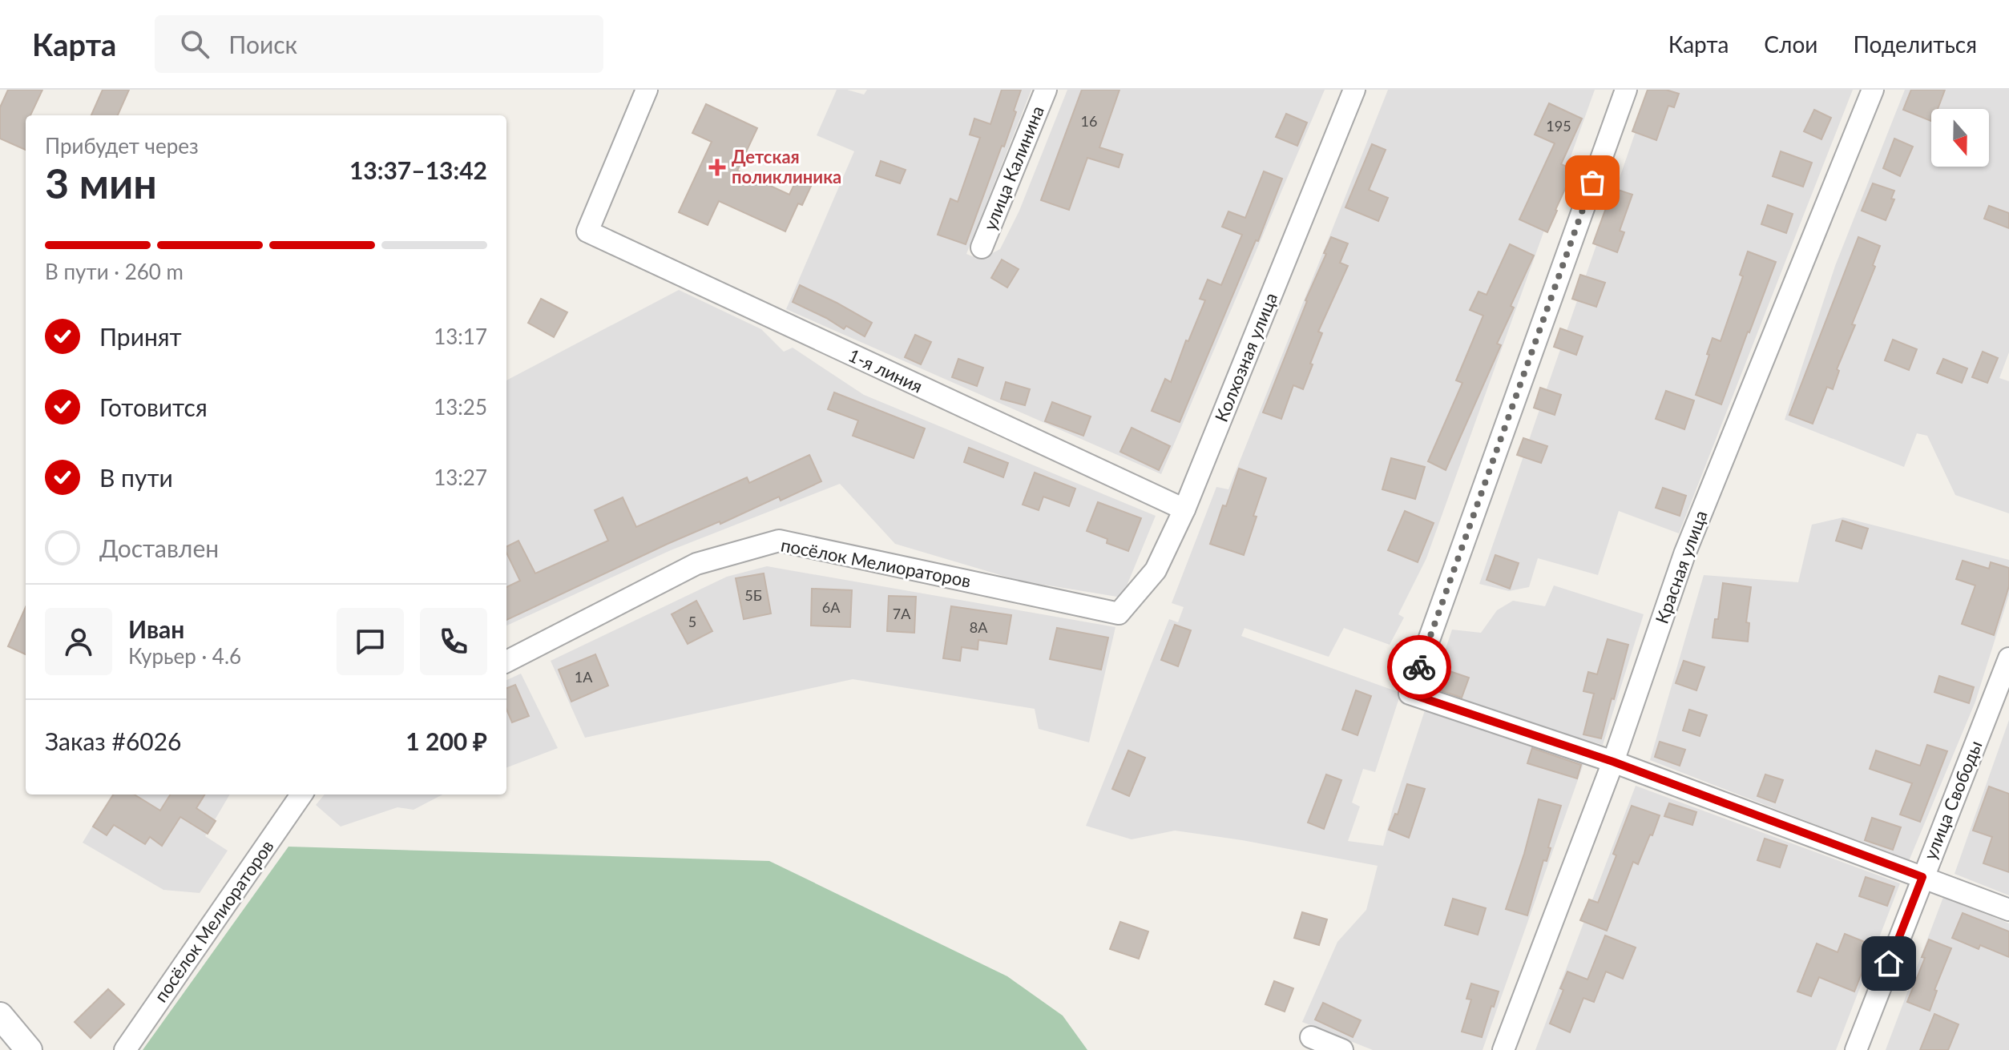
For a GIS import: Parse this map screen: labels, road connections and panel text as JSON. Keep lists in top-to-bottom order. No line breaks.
{"streets":{"street":["улица Калинина","Колхозная улица","1-я линия","посёлок Мелиораторов","Красная улица","улица Свободы"]},"crossings":[["Колхозная улица","1-я линия"],["Колхозная улица","посёлок Мелиораторов"]],"places":{"health":["Детская поликлиника"]},"house_numbers":["16","195","5Б","6А","7А","5","8А","1А"],"north":"bottom","page":{"header":"Карта","search":"Поиск","nav":["Карта","Слои","Поделиться"],"heading":["3 мин","Прибудет через","13:37–13:42"],"panel":["Иван","Курьер · 4.6","Заказ #6026","1 200 ₽"],"bar":"В пути · 260 m","list":[["Принят","13:17"],["Готовится","13:25"],["В пути","13:27"],"Доставлен"]}}
